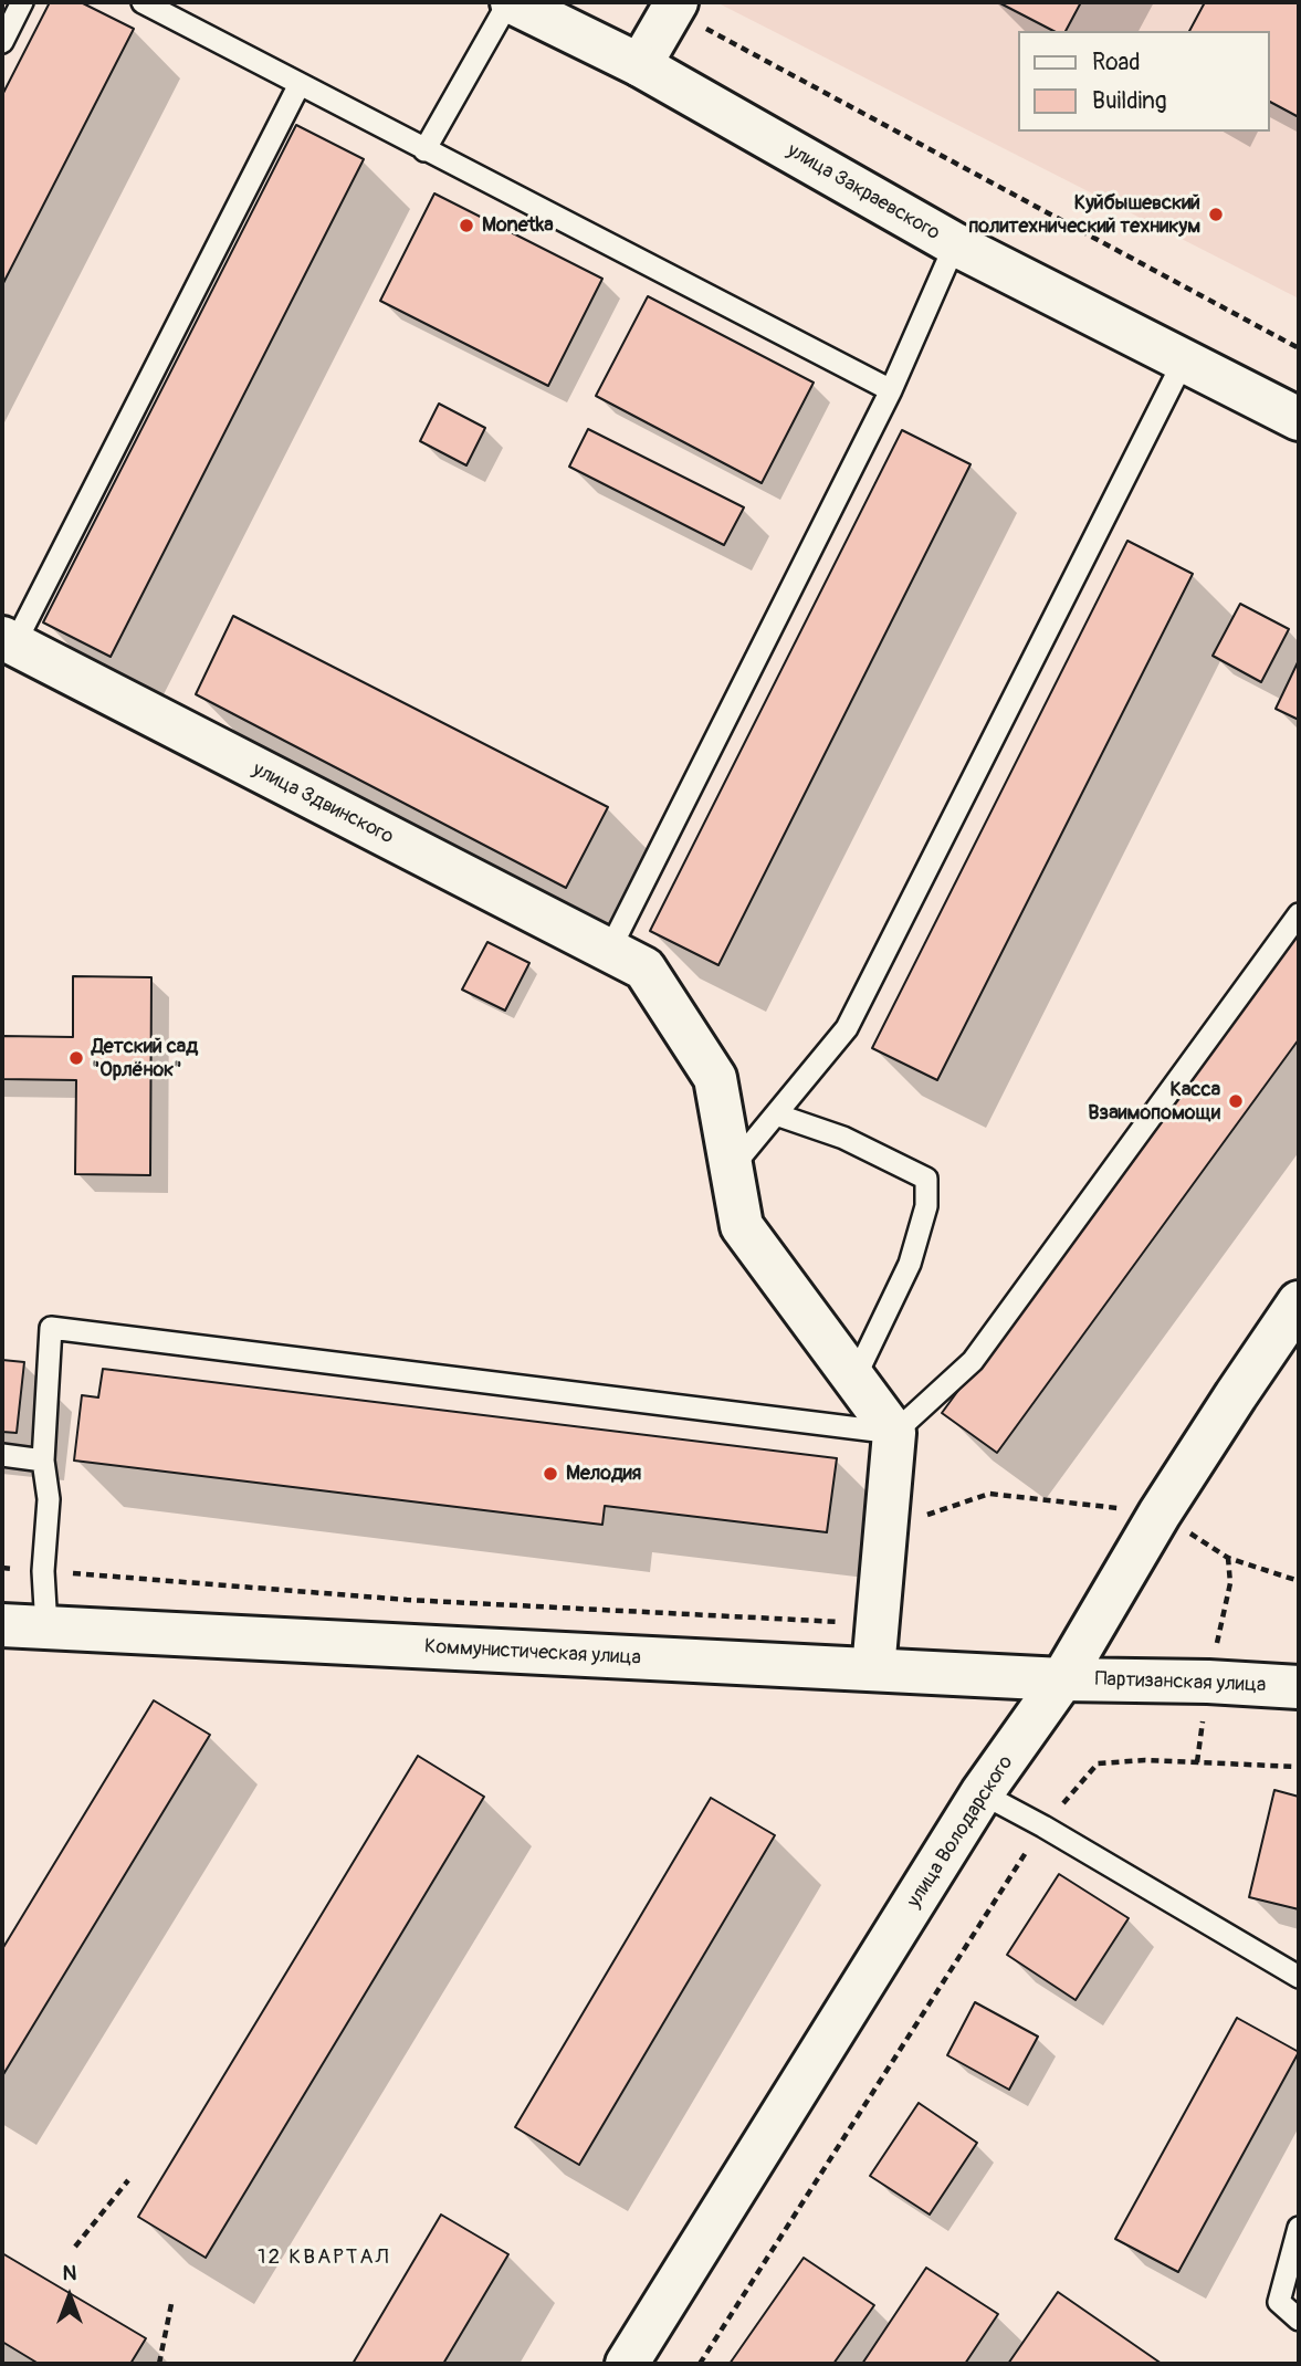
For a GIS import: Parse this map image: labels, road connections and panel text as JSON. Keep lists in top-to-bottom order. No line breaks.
{"streets":{"street":["улица Закраевского","улица Здвинского","Коммунистическая улица","Партизанская улица","улица Володарского"]},"crossings":[["Коммунистическая улица","Партизанская улица"],["Коммунистическая улица","улица Володарского"],["Партизанская улица","улица Володарского"]],"districts":["12 КВАРТАЛ"],"places":["Куйбышевский политехнический техникум","Monetka","Детский сад \"Орлёнок\"","Касса Взаимопомощи","Мелодия"],"legend":["Road","Building"],"north":"top"}
